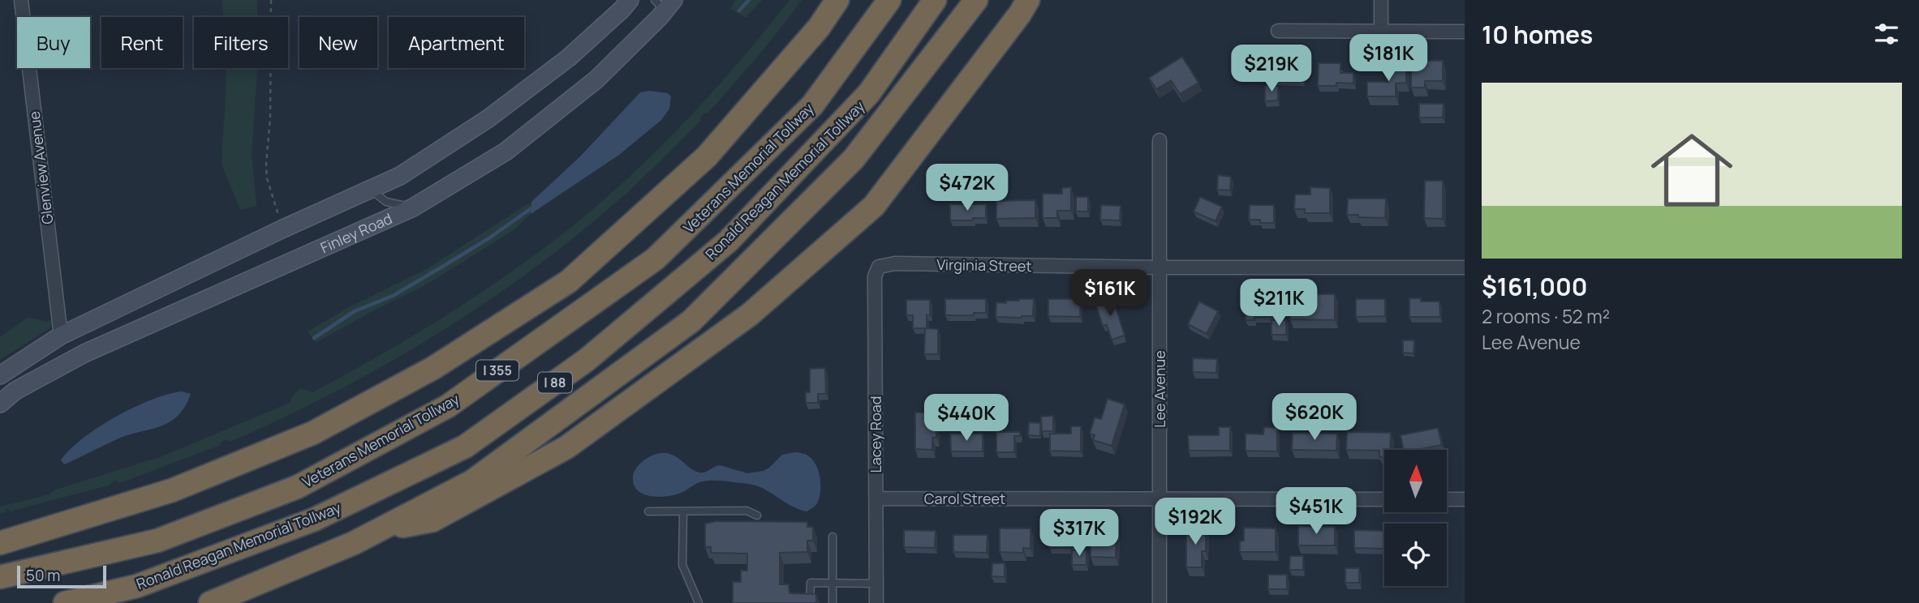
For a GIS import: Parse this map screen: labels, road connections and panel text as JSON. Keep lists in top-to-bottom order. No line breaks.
{"streets":{"highway":["Veterans Memorial Tollway","Ronald Reagan Memorial Tollway","I 355","I 88"],"main road":["Finley Road"],"street":["Glenview Avenue","Virginia Street","Lee Avenue","Lacey Road","Carol Street"]},"crossings":[["Virginia Street","Lee Avenue"],["Virginia Street","Lacey Road"],["Lee Avenue","Carol Street"],["Lacey Road","Carol Street"]],"scale_bar":"50 m","north":"top","page":{"heading":"10 homes","chip":["Buy","Rent","Filters","New","Apartment"],"price":["$181K","$219K","$472K","$161K","$211K","$620K","$440K","$451K","$192K","$317K"],"list":[{"name":"$161,000","note":"2 rooms · 52 m² · Lee Avenue"}],"scale":"50 m"}}
